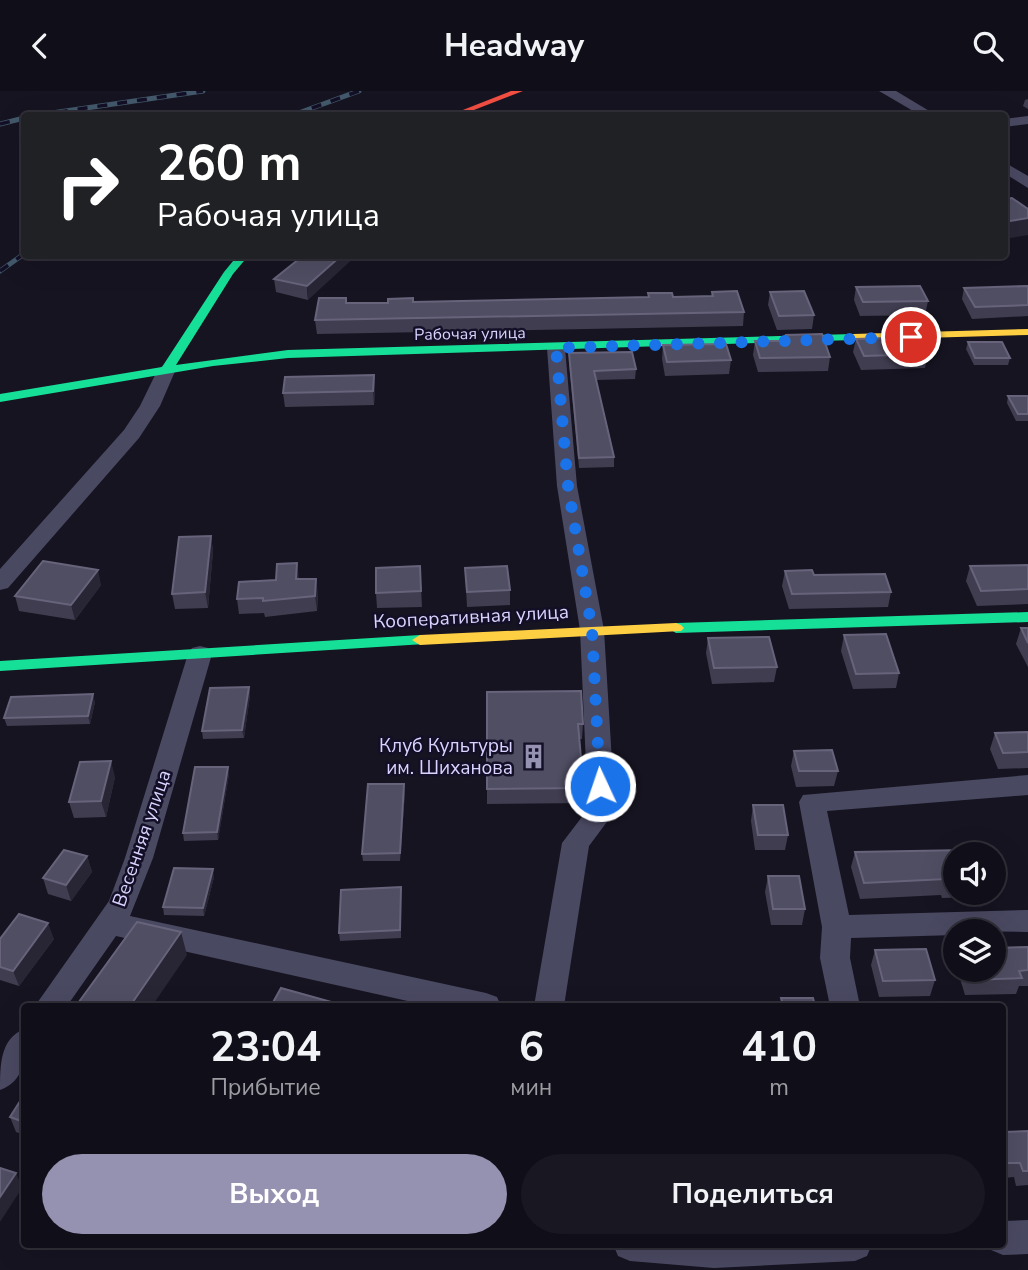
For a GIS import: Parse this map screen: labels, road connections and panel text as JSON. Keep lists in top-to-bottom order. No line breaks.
{"streets":{"street":["Рабочая улица","Кооперативная улица","Весенняя улица"]},"crossings":[["Кооперативная улица","Весенняя улица"]],"places":{"building":["Клуб Культуры им. Шиханова"]},"page":{"header":"Headway","turn":["260 m","Рабочая улица"],"eta":["23:04","Прибытие","6","мин","410","m"],"buttons":["Выход","Поделиться"]}}
